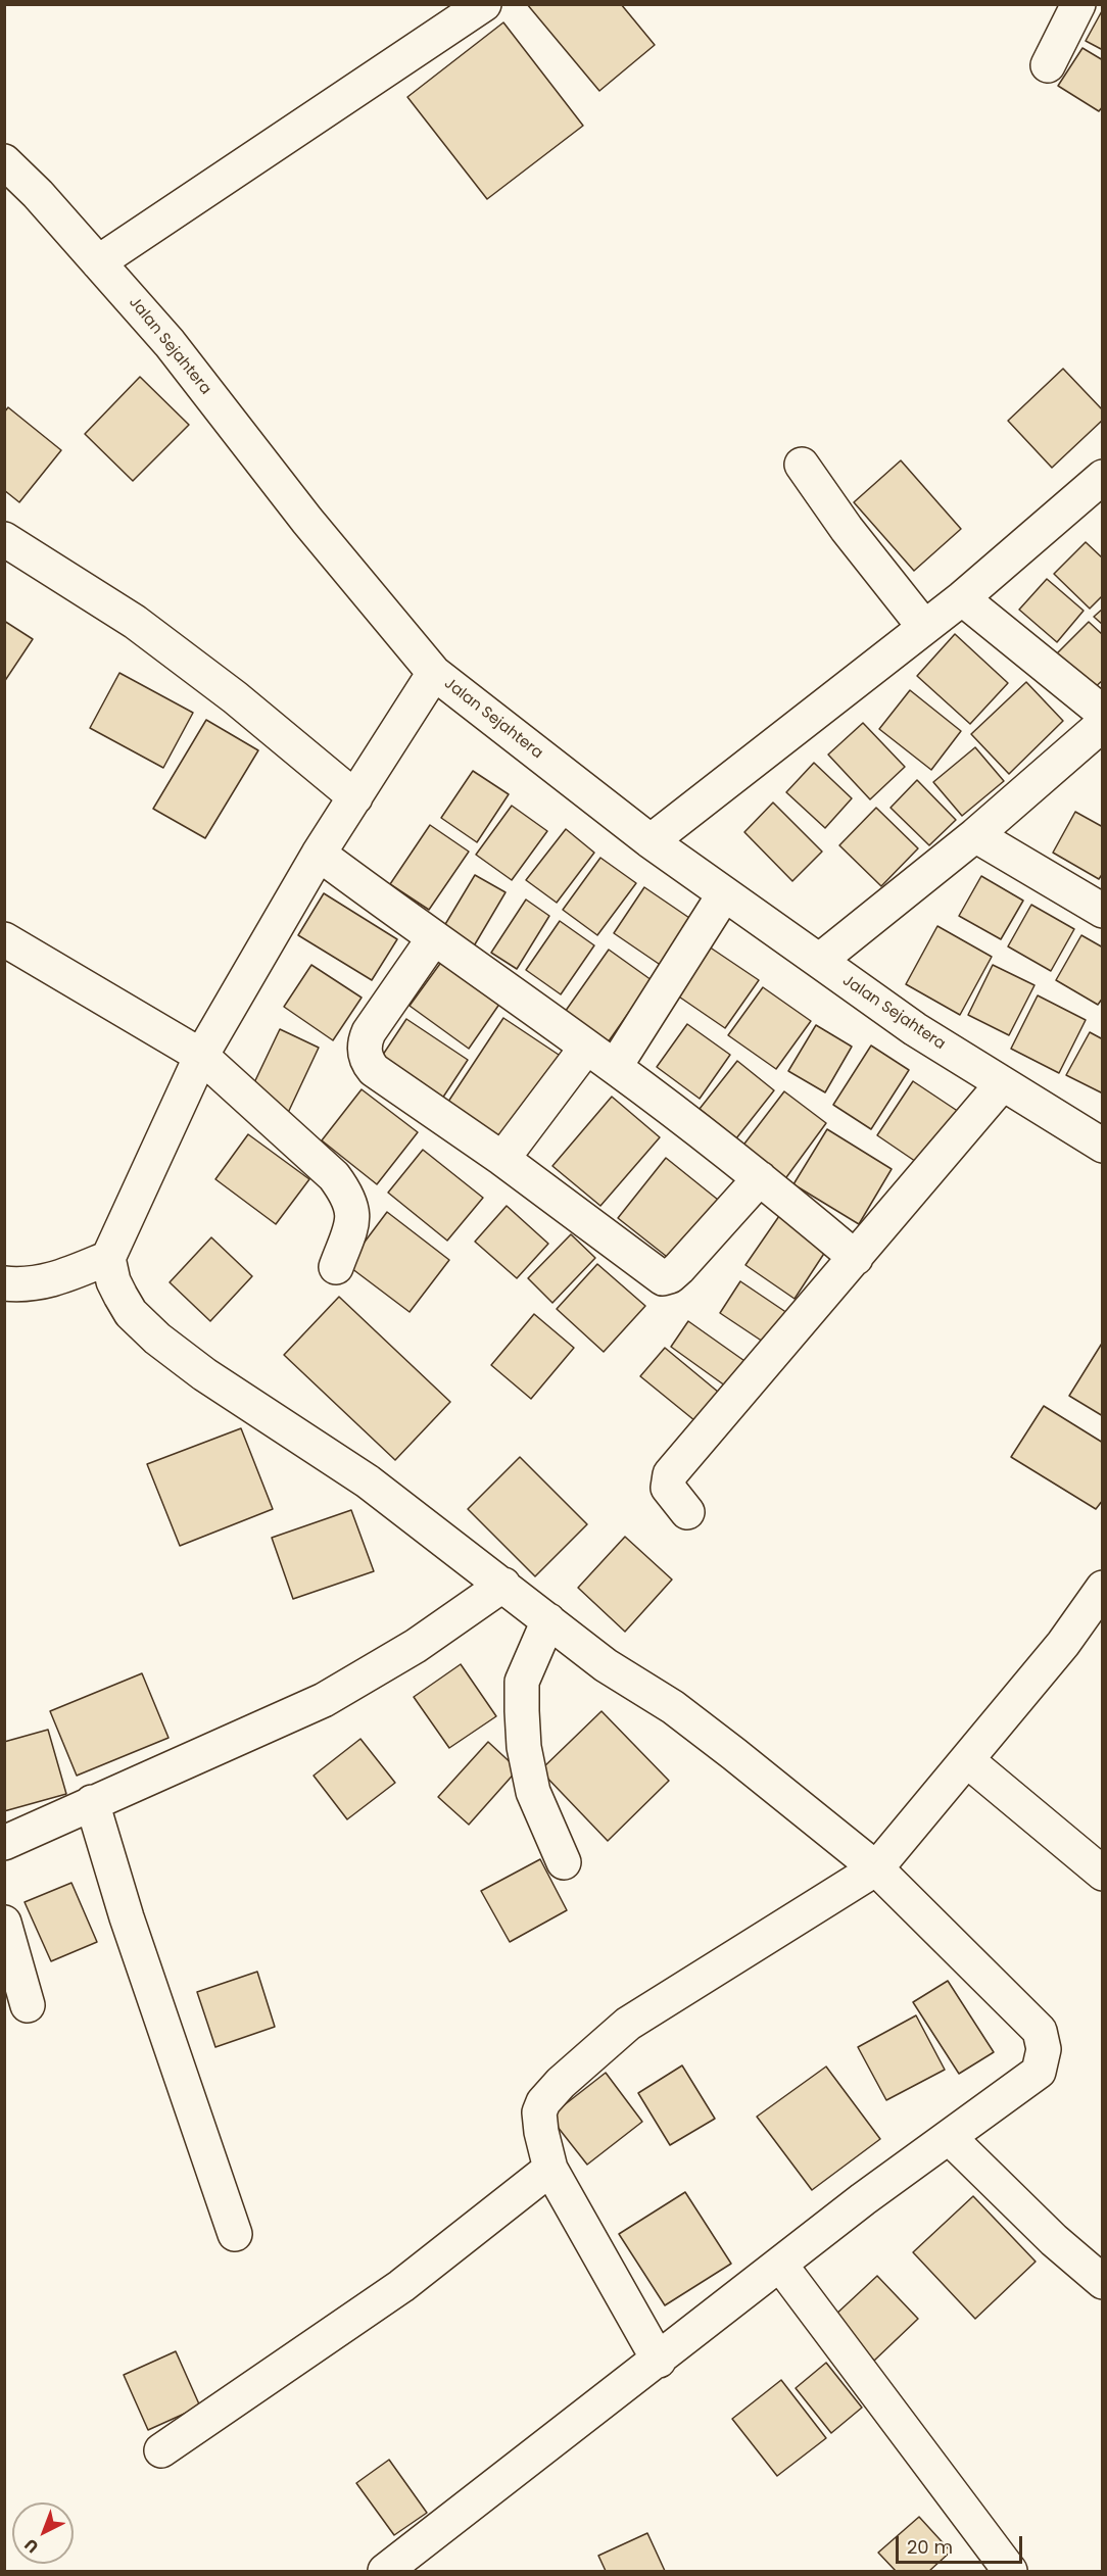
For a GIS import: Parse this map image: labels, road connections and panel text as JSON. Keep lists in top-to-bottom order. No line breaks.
{"streets":{"street":["Jalan Sejahtera"]},"scale_bar":"20 m","north":"bottom left"}
